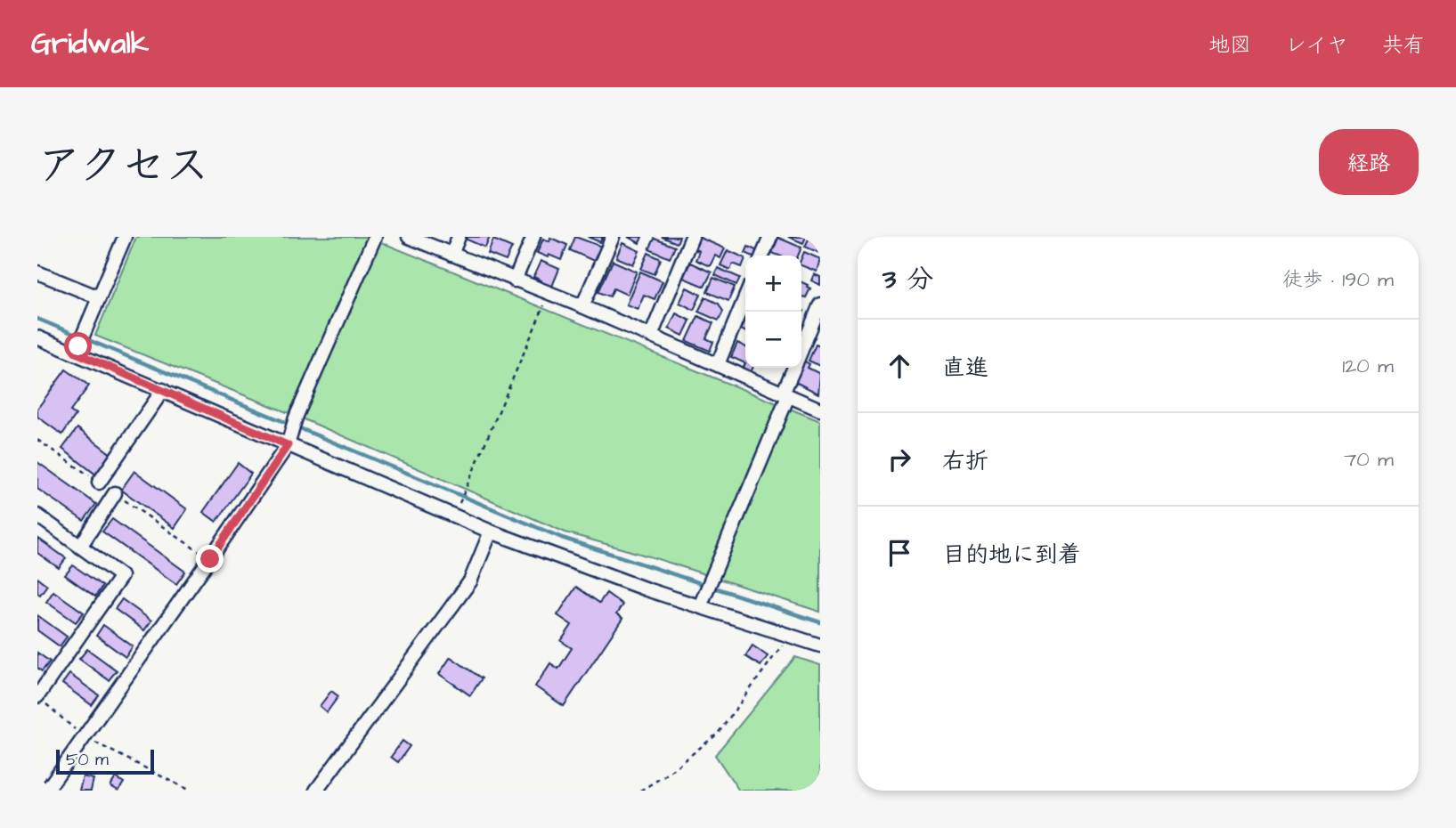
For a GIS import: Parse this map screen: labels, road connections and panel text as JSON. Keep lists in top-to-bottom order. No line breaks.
{"scale_bar":"50 m","page":{"header":"Gridwalk","nav":["地図","レイヤ","共有"],"title":"アクセス","buttons":"経路","heading":["3 分","徒歩 · 190 m"],"map_buttons":["+","−"],"list":[["直進","120 m"],["右折","70 m"],"目的地に到着"],"scale":"50 m"}}
